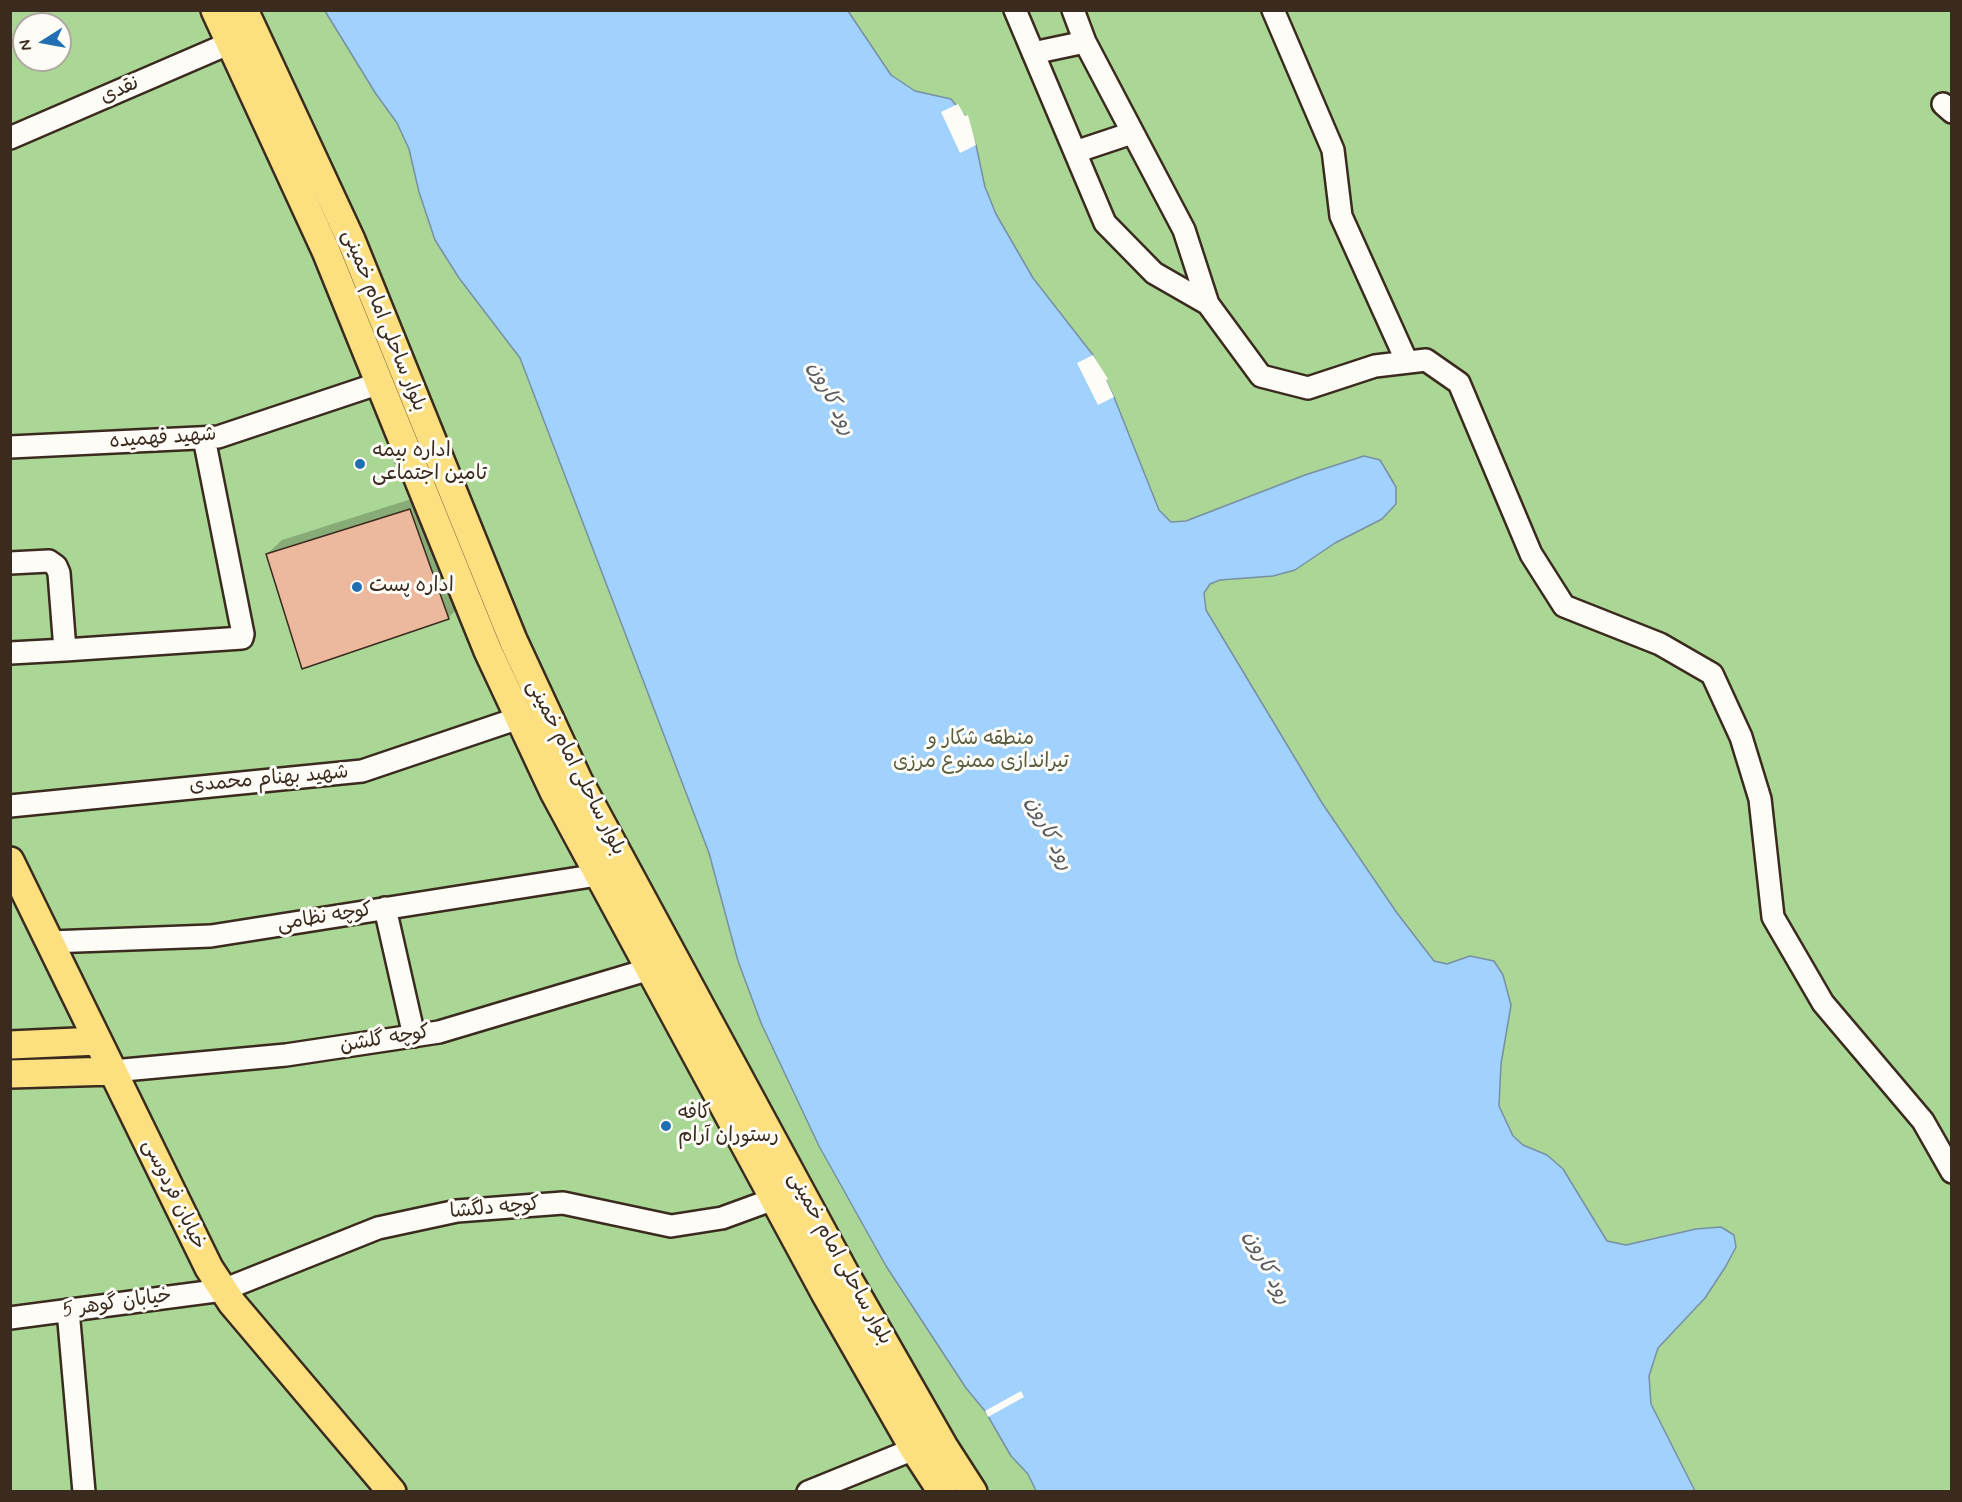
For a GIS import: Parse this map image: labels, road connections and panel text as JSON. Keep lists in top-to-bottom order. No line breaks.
{"streets":{"main road":["بلوار ساحلی امام خمینی","خیابان فردوسی"],"street":["نقدی","شهید فهمیده","شهید بهنام محمدی","کوچه نظامی","کوچه گلشن","کوچه دلگشا","خیابان گوهر 5"]},"crossings":[["نقدی","بلوار ساحلی امام خمینی"],["بلوار ساحلی امام خمینی","شهید فهمیده"],["بلوار ساحلی امام خمینی","شهید بهنام محمدی"],["بلوار ساحلی امام خمینی","کوچه نظامی"],["بلوار ساحلی امام خمینی","کوچه گلشن"],["بلوار ساحلی امام خمینی","کوچه دلگشا"],["کوچه نظامی","خیابان فردوسی"],["کوچه گلشن","خیابان فردوسی"],["خیابان فردوسی","کوچه دلگشا"],["خیابان فردوسی","خیابان گوهر 5"],["کوچه دلگشا","خیابان گوهر 5"]],"water":["رود کارون"],"parks":["منطقه شکار و تیراندازی ممنوع مرزی"],"places":["اداره بیمه تامین اجتماعی","اداره پست","کافه رستوران آرام"],"north":"left"}
